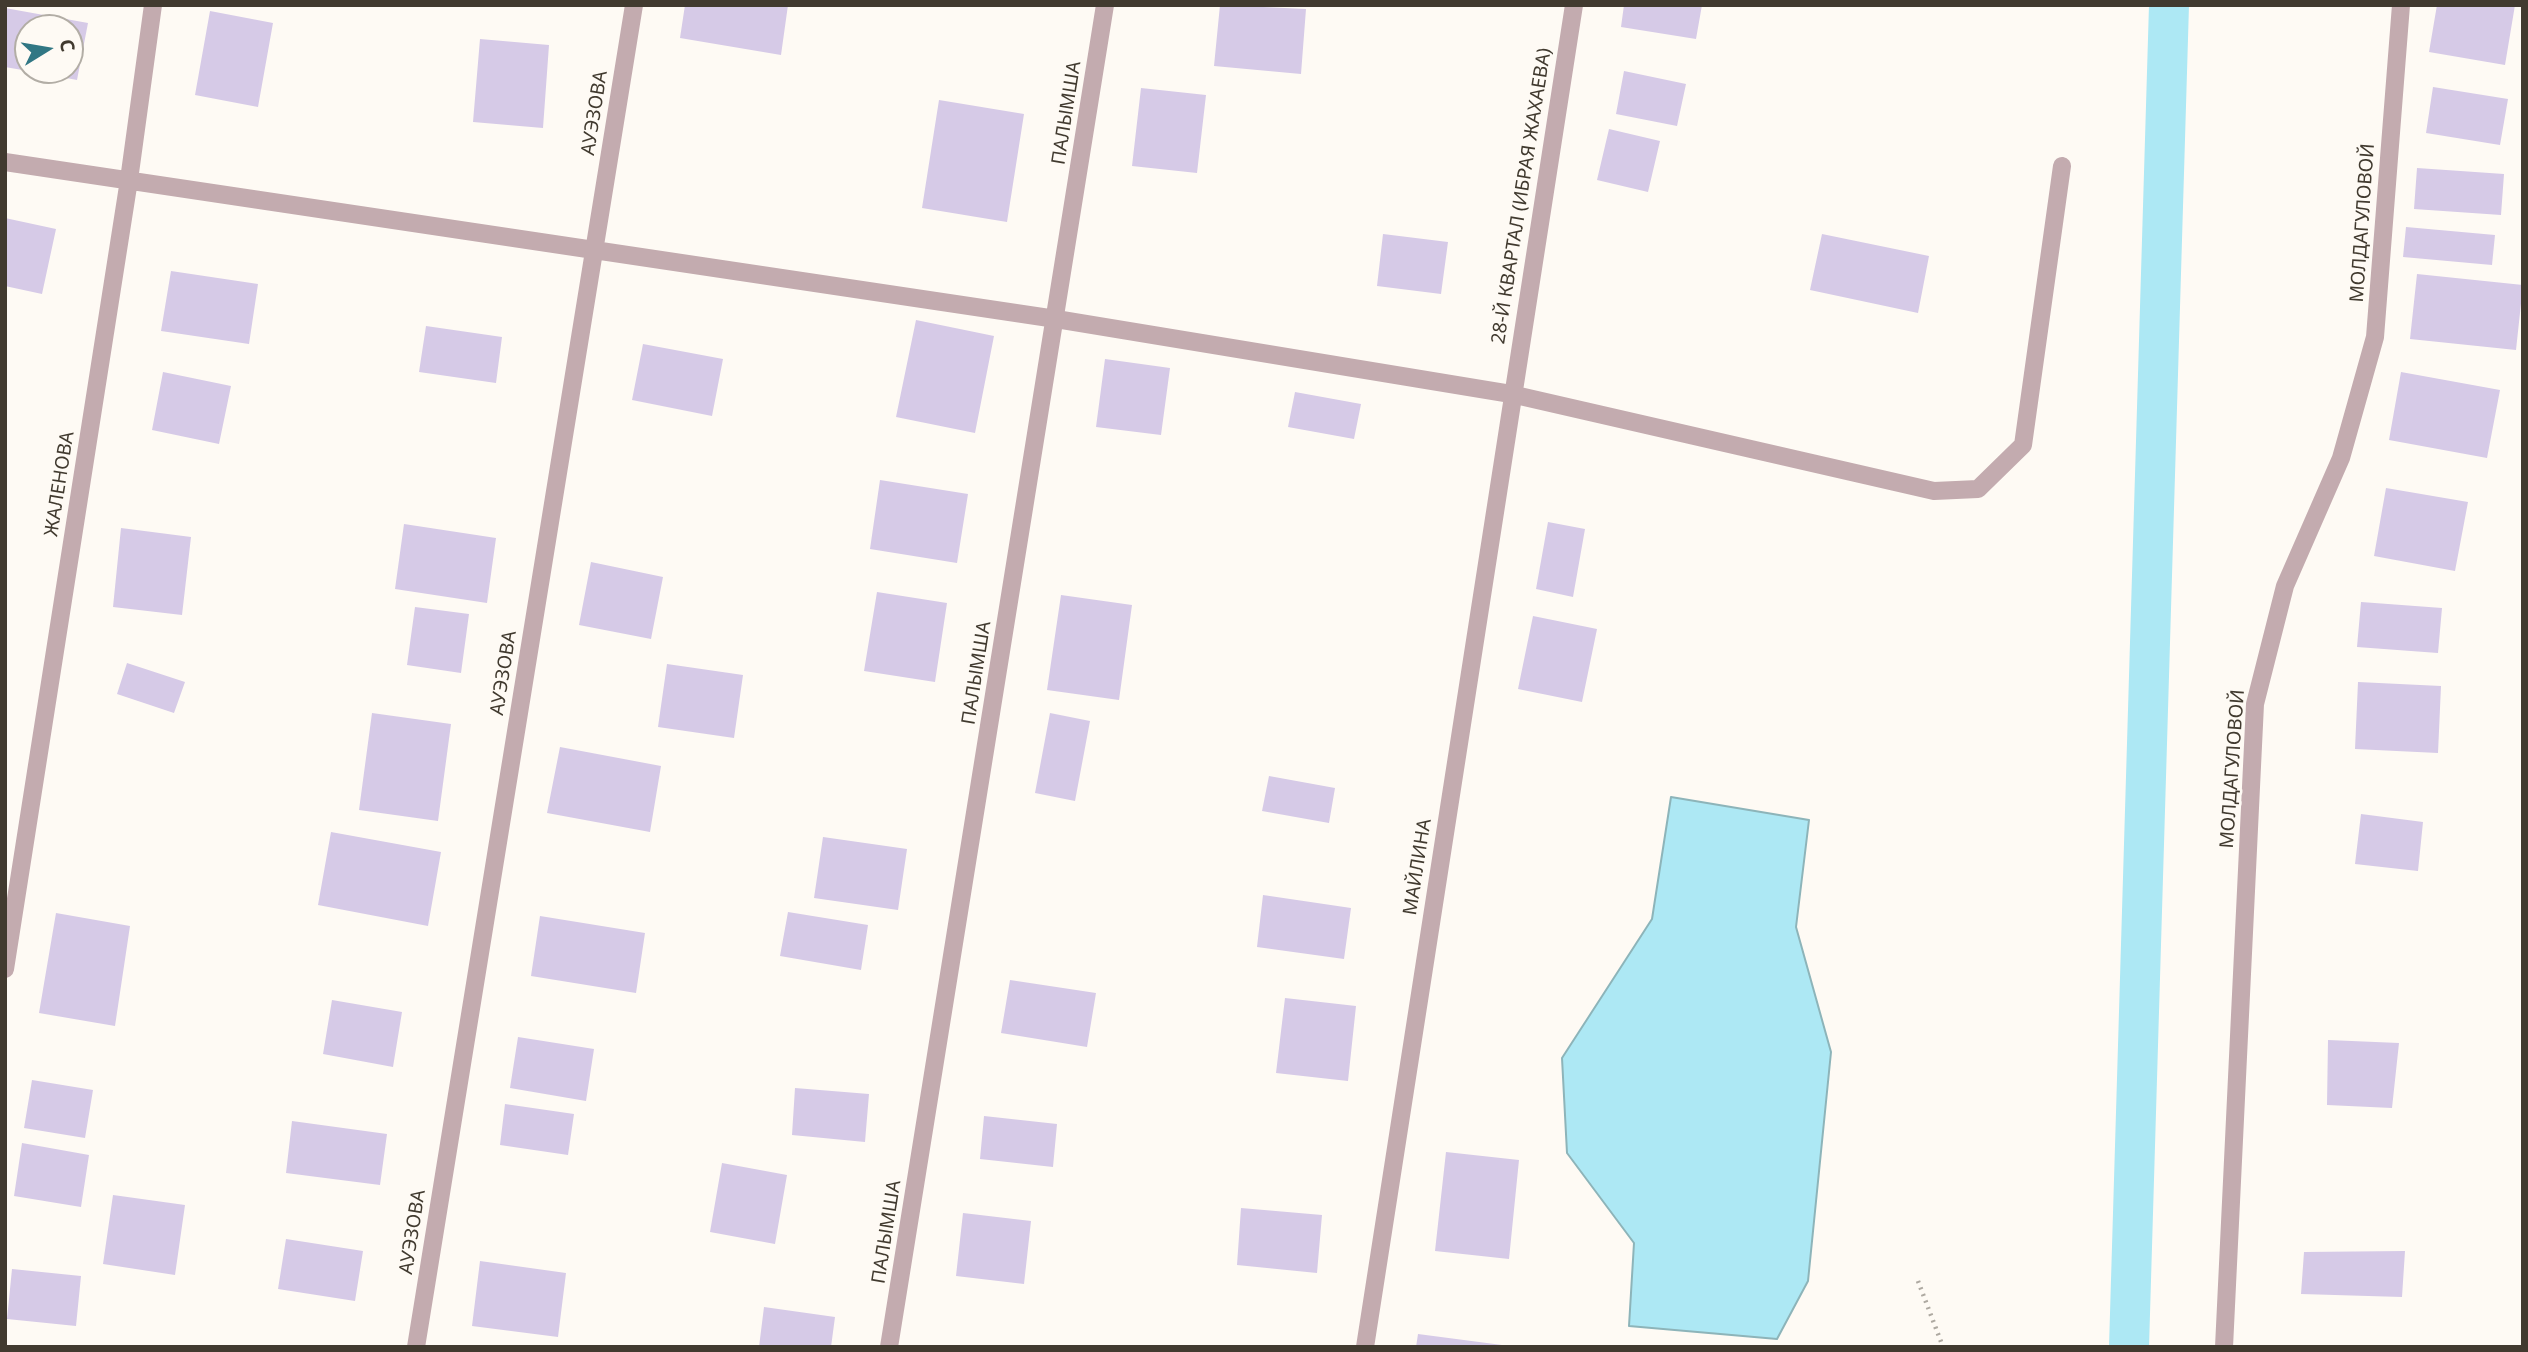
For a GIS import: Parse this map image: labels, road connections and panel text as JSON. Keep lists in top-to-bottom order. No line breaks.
{"streets":{"street":["АУЭЗОВА","ПАЛЫМША","28-Й КВАРТАЛ (ИБРАЯ ЖАХАЕВА)","МОЛДАГУЛОВОЙ","ЖАЛЕНОВА","МАЙЛИНА"]},"crossings":[["28-Й КВАРТАЛ (ИБРАЯ ЖАХАЕВА)","МАЙЛИНА"]],"north":"right"}
